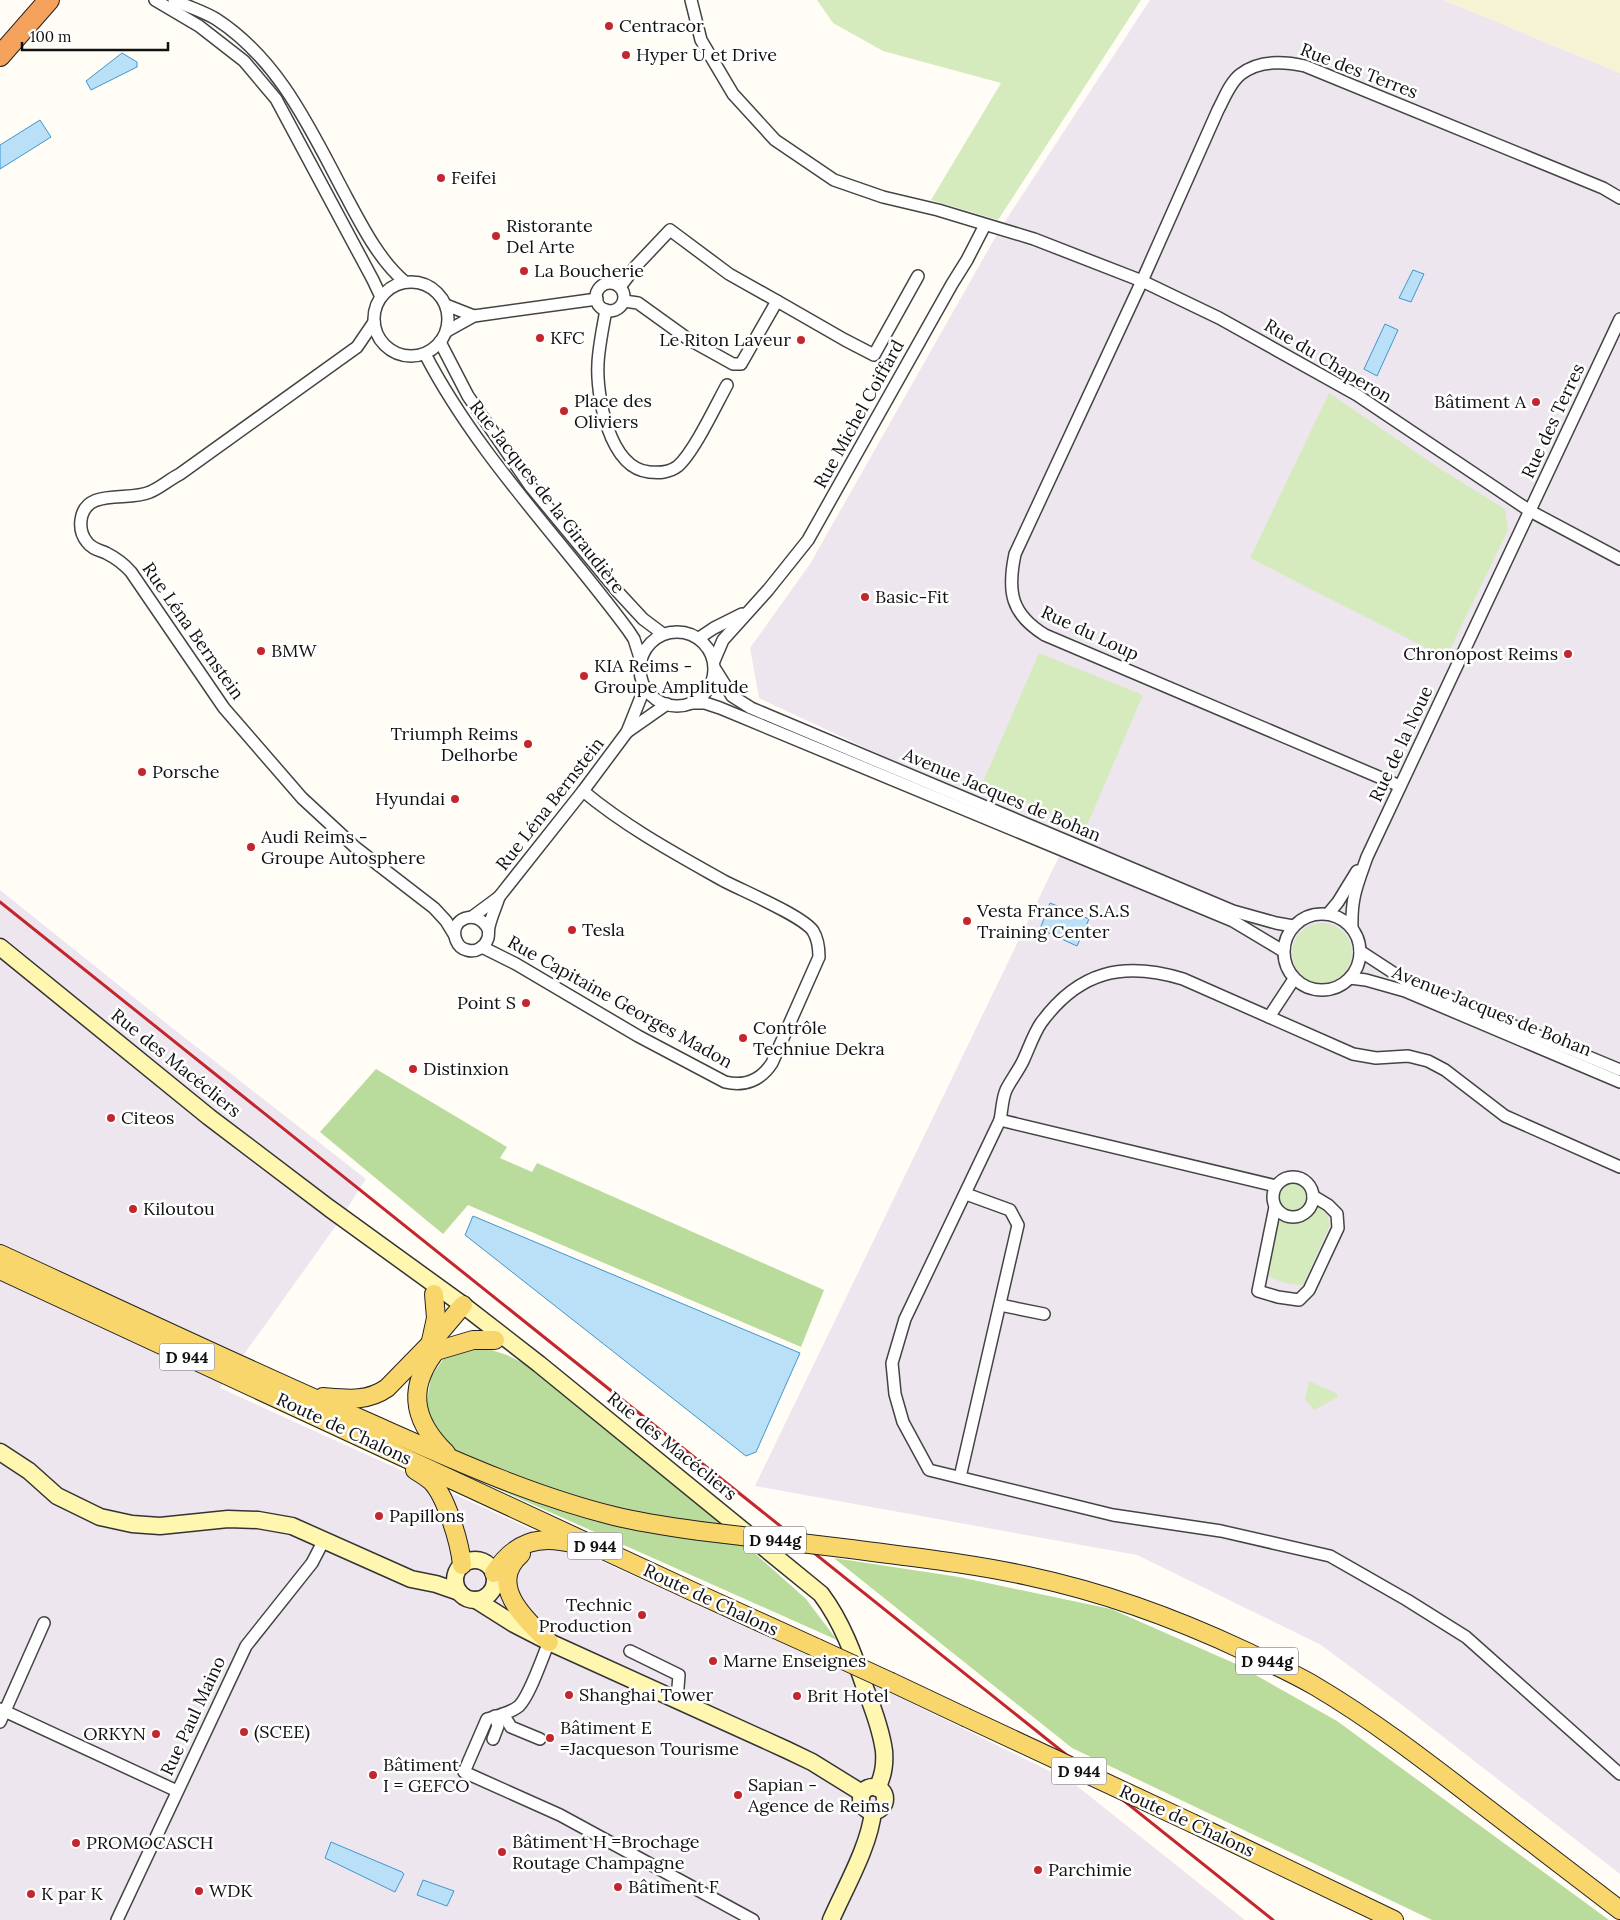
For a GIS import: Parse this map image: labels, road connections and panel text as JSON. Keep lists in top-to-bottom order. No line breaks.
{"streets":{"main road":["D 944","Route de Chalons","D 944g"],"street":["Rue des Terres","Rue du Chaperon","Rue Michel Coiffard","Rue Jacques de la Giraudière","Rue Léna Bernstein","Rue du Loup","Rue de la Noue","Avenue Jacques de Bohan","Rue Capitaine Georges Madon","Rue des Macécliers","Rue Paul Maino"]},"crossings":[["Rue des Terres","Rue du Chaperon"],["Rue des Terres","Rue du Loup"],["Rue des Terres","Rue de la Noue"],["Rue du Chaperon","Rue Michel Coiffard"],["Rue du Chaperon","Rue du Loup"],["Rue du Chaperon","Rue de la Noue"],["Rue Michel Coiffard","Rue Jacques de la Giraudière"],["Rue Michel Coiffard","Avenue Jacques de Bohan"],["Rue Jacques de la Giraudière","Rue Léna Bernstein"],["Rue Jacques de la Giraudière","Avenue Jacques de Bohan"],["Rue Léna Bernstein","Rue Capitaine Georges Madon"],["Rue du Loup","Rue de la Noue"]],"places":["Centracor","Hyper U et Drive","Feifei","Ristorante Del Arte","La Boucherie","KFC","Le Riton Laveur","Bâtiment A","Place des Oliviers","Basic-Fit","BMW","Chronopost Reims","KIA Reims - Groupe Amplitude","Triumph Reims Delhorbe","Porsche","Hyundai","Audi Reims - Groupe Autosphere","Vesta France S.A.S Training Center","Tesla","Point S","Contrôle Techniue Dekra","Distinxion","Citeos","Kiloutou","Papillons","Technic Production","Marne Enseignes","Shanghai Tower","Brit Hotel","(SCEE)","ORKYN","Bâtiment E =Jacqueson Tourisme","Bâtiment I = GEFCO","Sapian - Agence de Reims","PROMOCASCH","Bâtiment H =Brochage Routage Champagne","Parchimie","Bâtiment F","WDK","K par K"],"scale_bar":"100 m"}
